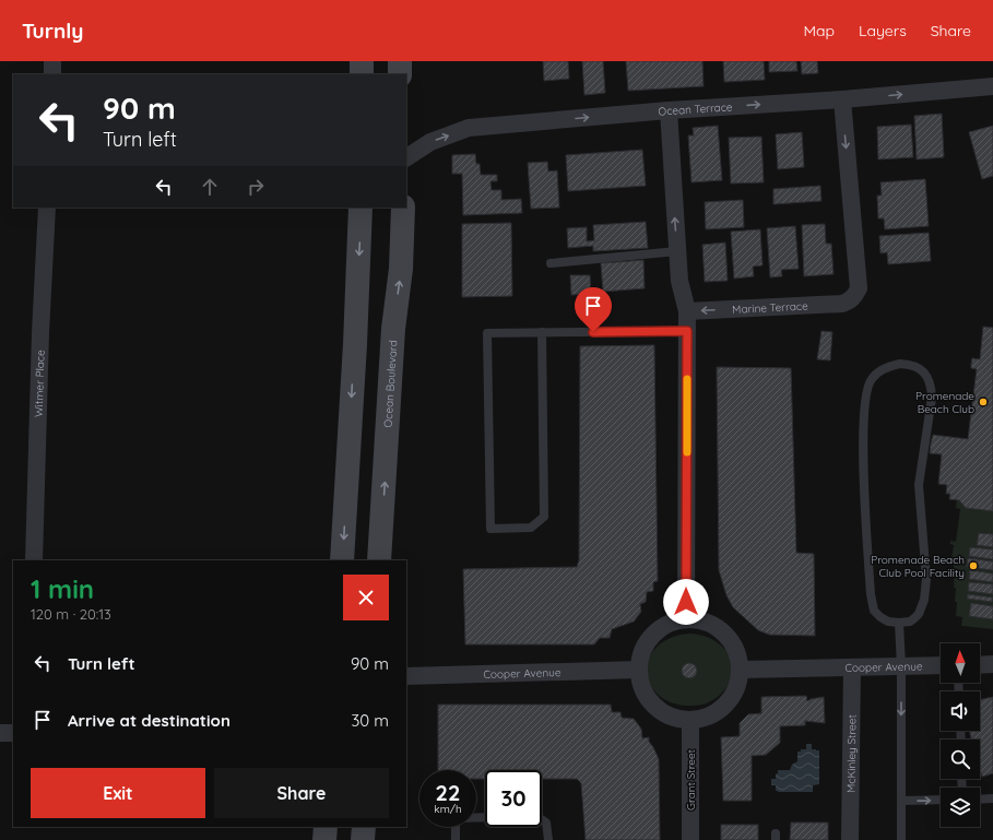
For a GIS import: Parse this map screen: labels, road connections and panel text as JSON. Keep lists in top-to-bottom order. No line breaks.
{"streets":{"main road":["Ocean Boulevard"],"street":["Ocean Terrace","Marine Terrace","Witmer Place","Cooper Avenue","McKinley Street","Grant Street"]},"crossings":[["Ocean Terrace","Marine Terrace"],["Cooper Avenue","McKinley Street"],["Cooper Avenue","Grant Street"]],"one_way":["Ocean Terrace"],"places":["Promenade Beach Club","Promenade Beach Club Pool Facility"],"north":"top","page":{"header":"Turnly","nav":["Map","Layers","Share"],"turn":["90 m","Turn left"],"heading":["1 min","120 m · 20:13"],"list":[{"name":"Turn left","value":"90 m"},{"name":"Arrive at destination","value":"30 m"}],"buttons":["Exit","Share"],"speed":"22 km/h","limit":"30"}}
